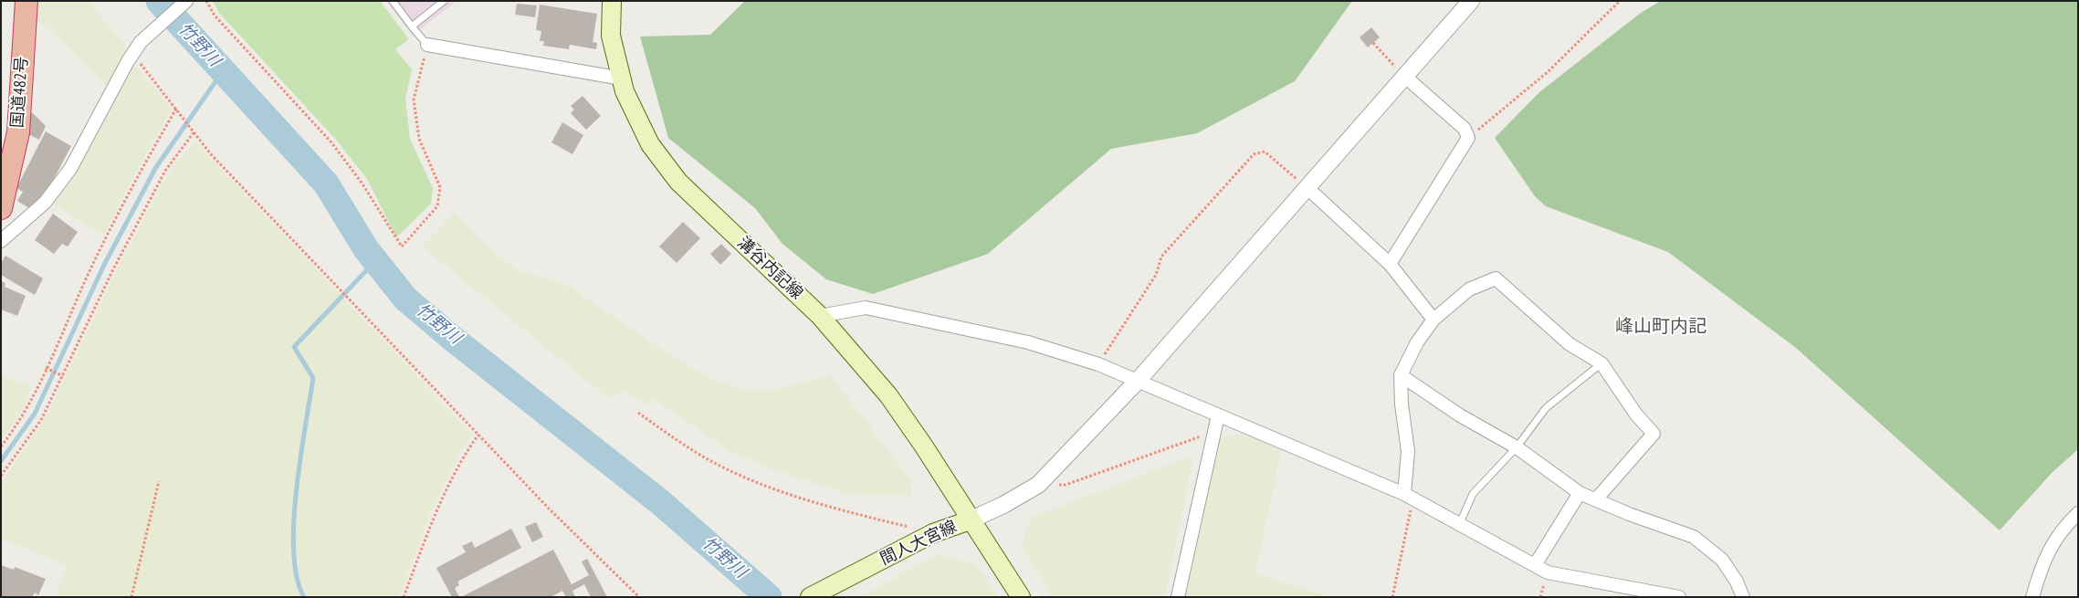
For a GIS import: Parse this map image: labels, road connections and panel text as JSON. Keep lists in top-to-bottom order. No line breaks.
{"streets":{"highway":["国道482号"],"main road":["溝谷内記線","間人大宮線"]},"crossings":[["溝谷内記線","間人大宮線"]],"districts":["峰山町内記"],"water":["竹野川"]}
